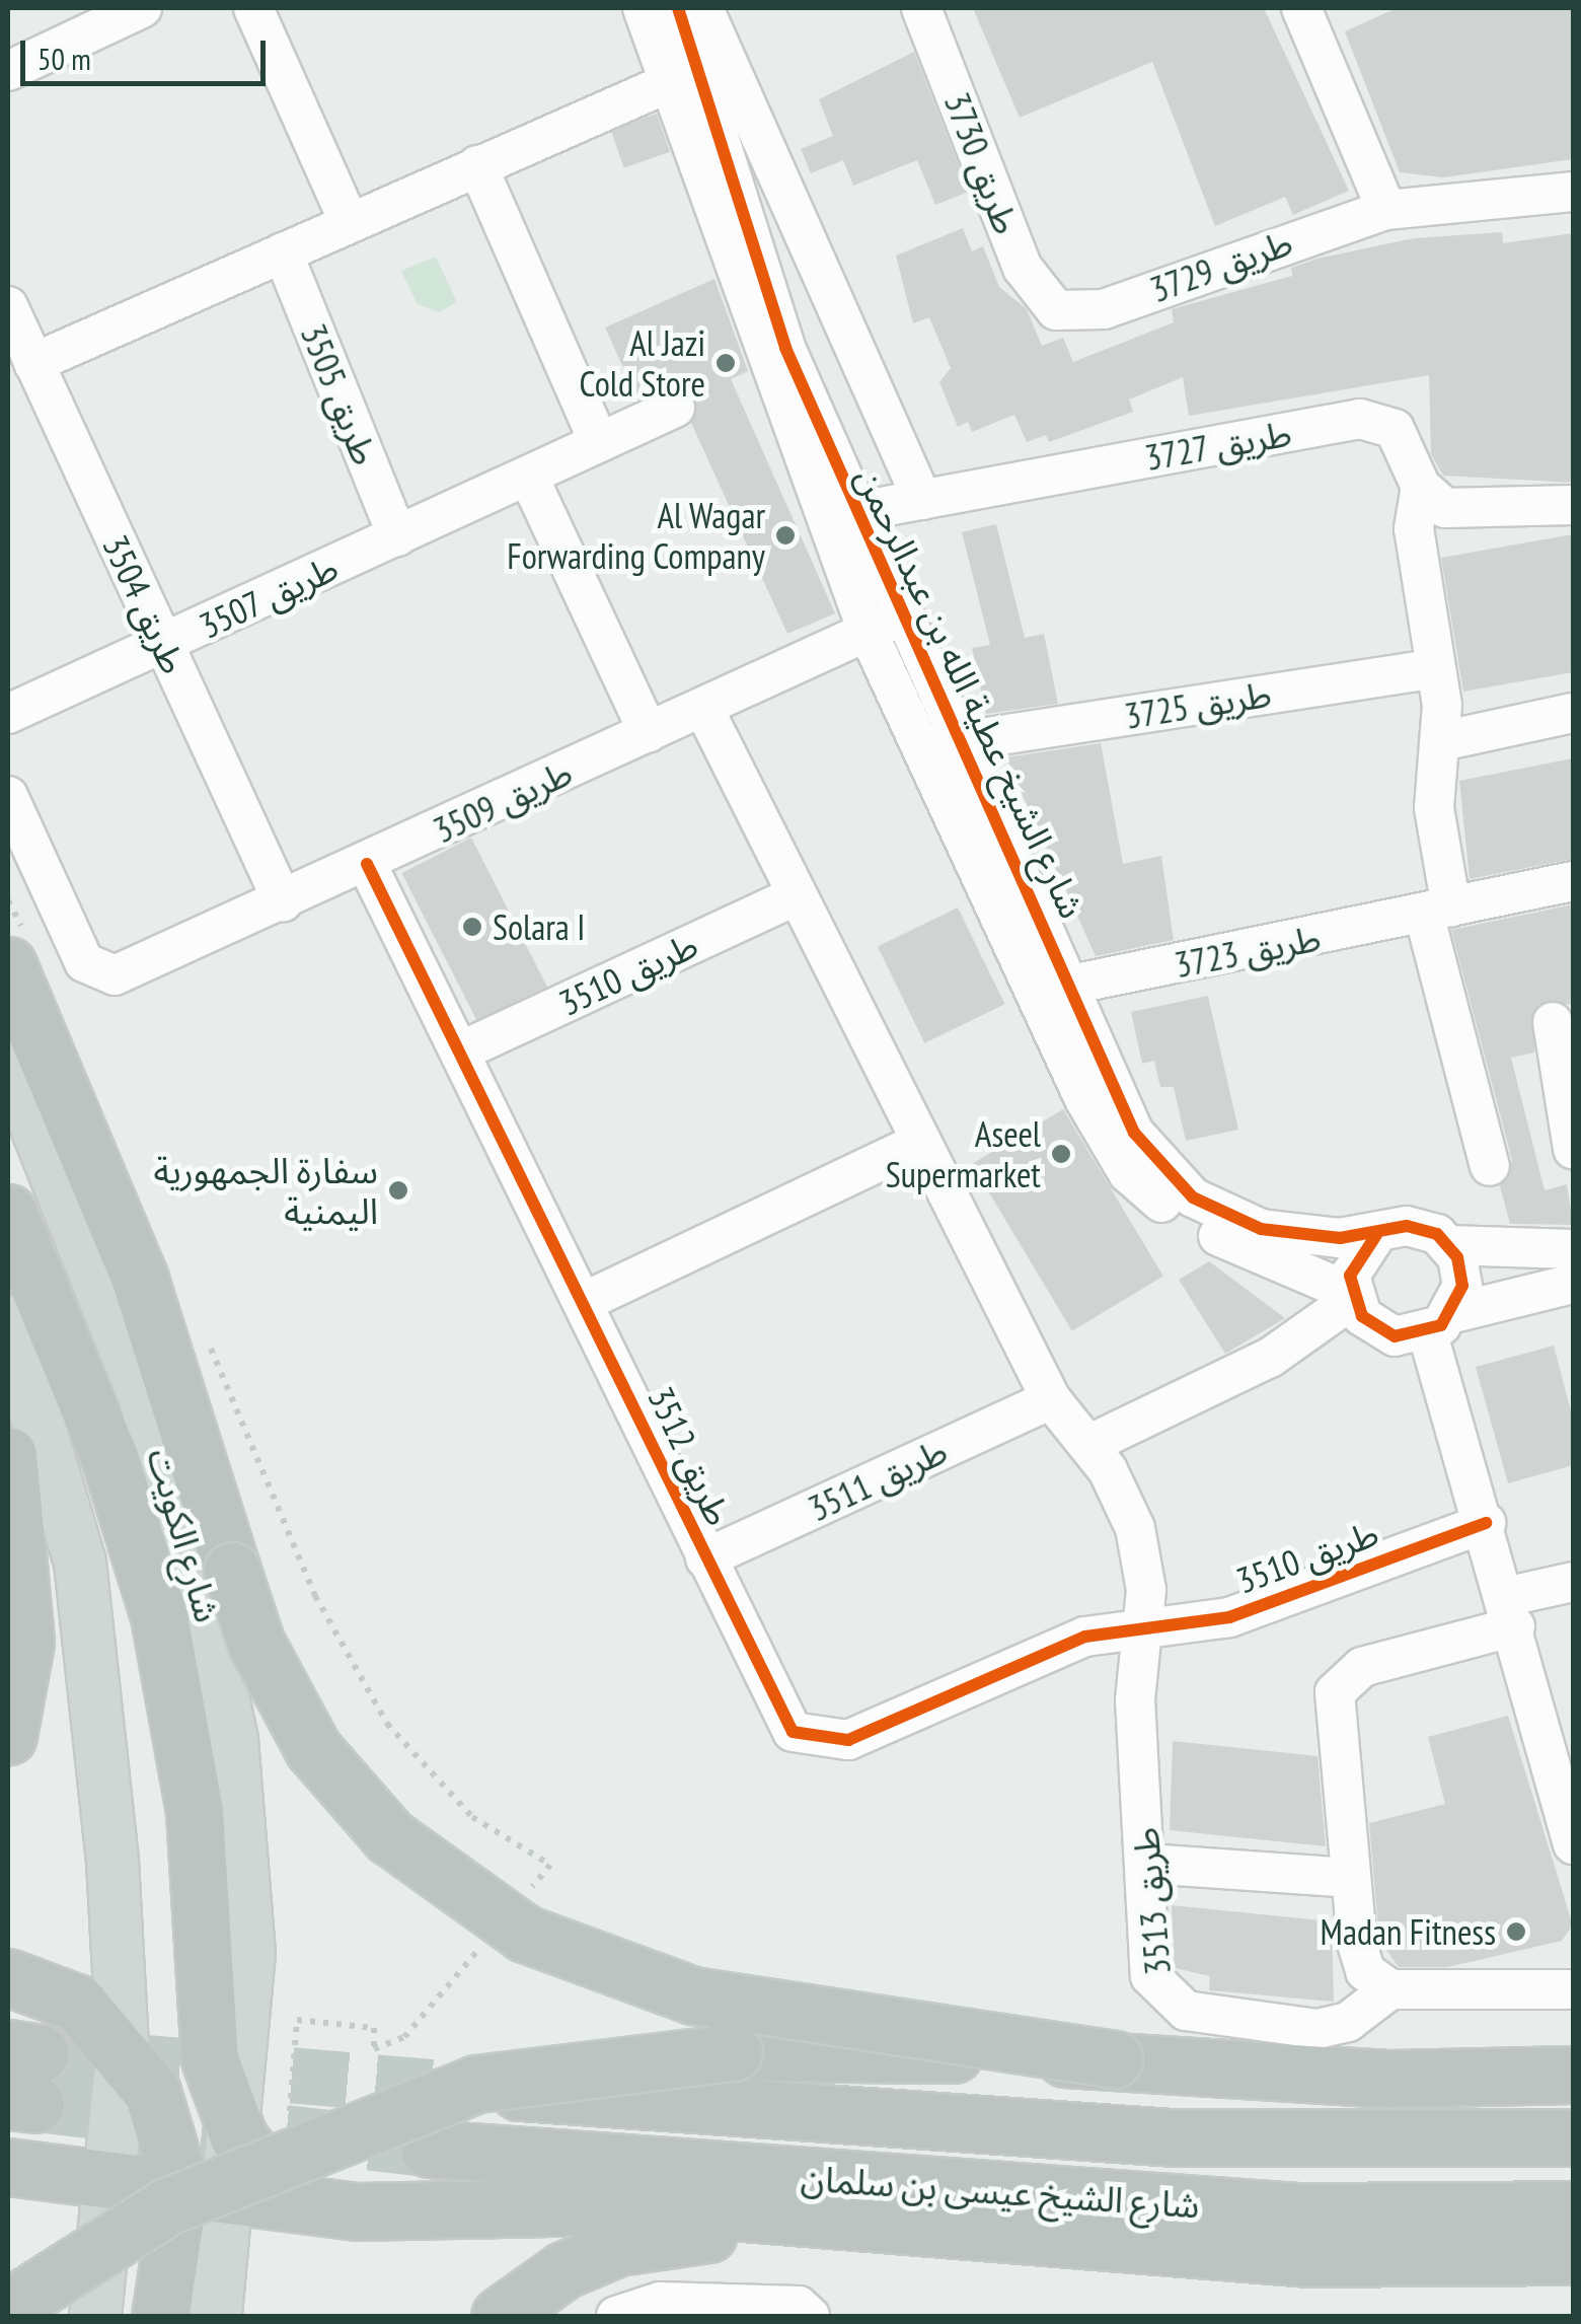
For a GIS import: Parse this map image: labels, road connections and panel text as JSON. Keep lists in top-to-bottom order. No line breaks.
{"streets":{"highway":["شارع الشيخ عيسى بن سلمان"],"main road":["شارع الكويت"],"street":["طريق 3730","طريق 3729","طريق 3505","طريق 3727","طريق 3507","طريق 3504","شارع الشيخ عطية الله بن عبدالرحمن","طريق 3725","طريق 3509","طريق 3723","طريق 3510","طريق 3512","طريق 3511","طريق 3513"]},"crossings":[["طريق 3730","طريق 3729"],["طريق 3505","طريق 3507"],["طريق 3727","شارع الشيخ عطية الله بن عبدالرحمن"],["طريق 3507","طريق 3504"],["طريق 3504","طريق 3509"],["شارع الشيخ عطية الله بن عبدالرحمن","طريق 3725"],["شارع الشيخ عطية الله بن عبدالرحمن","طريق 3509"],["شارع الشيخ عطية الله بن عبدالرحمن","طريق 3723"],["طريق 3509","طريق 3512"],["طريق 3510","طريق 3512"],["طريق 3510","طريق 3513"],["طريق 3512","طريق 3511"],["طريق 3512","طريق 3513"]],"places":["Al Jazi Cold Store","Al Wagar Forwarding Company","Solara I","Aseel Supermarket","سفارة الجمهورية اليمنية","Madan Fitness"],"scale_bar":"50 m"}
